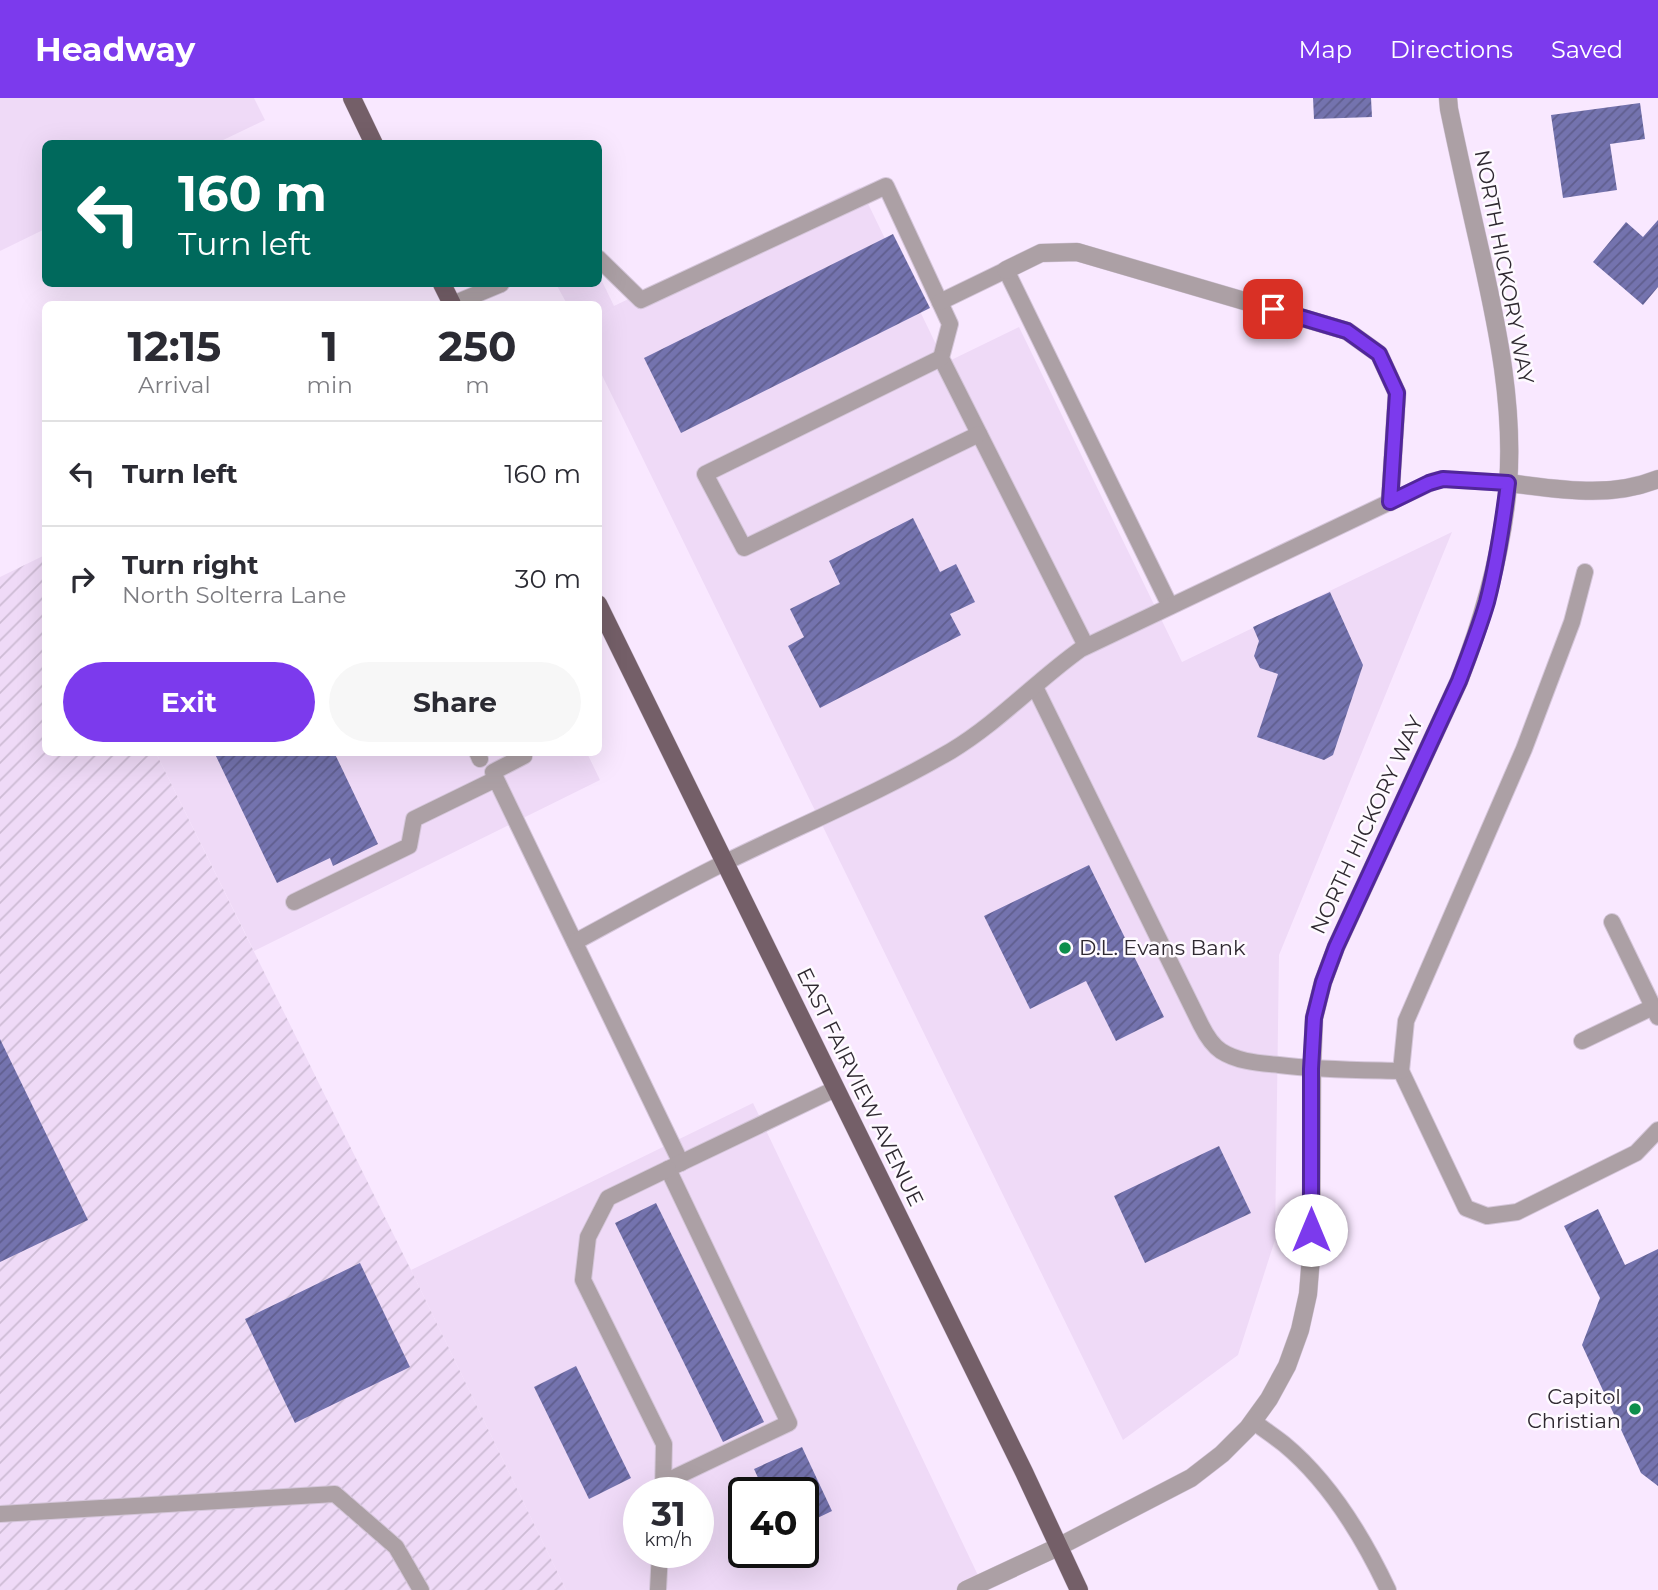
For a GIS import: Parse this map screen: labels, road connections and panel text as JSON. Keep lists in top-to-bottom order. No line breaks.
{"streets":{"main road":["EAST FAIRVIEW AVENUE"],"street":["NORTH HICKORY WAY"]},"crossings":[["NORTH HICKORY WAY","EAST FAIRVIEW AVENUE"]],"places":["D.L. Evans Bank","Capitol Christian"],"page":{"header":"Headway","nav":["Map","Directions","Saved"],"turn":["160 m","Turn left"],"eta":["12:15","Arrival","1","min","250","m"],"list":[{"name":"Turn left","value":"160 m"},{"name":"Turn right","note":"North Solterra Lane","value":"30 m"}],"buttons":["Exit","Share"],"speed":"31 km/h","limit":"40"}}
